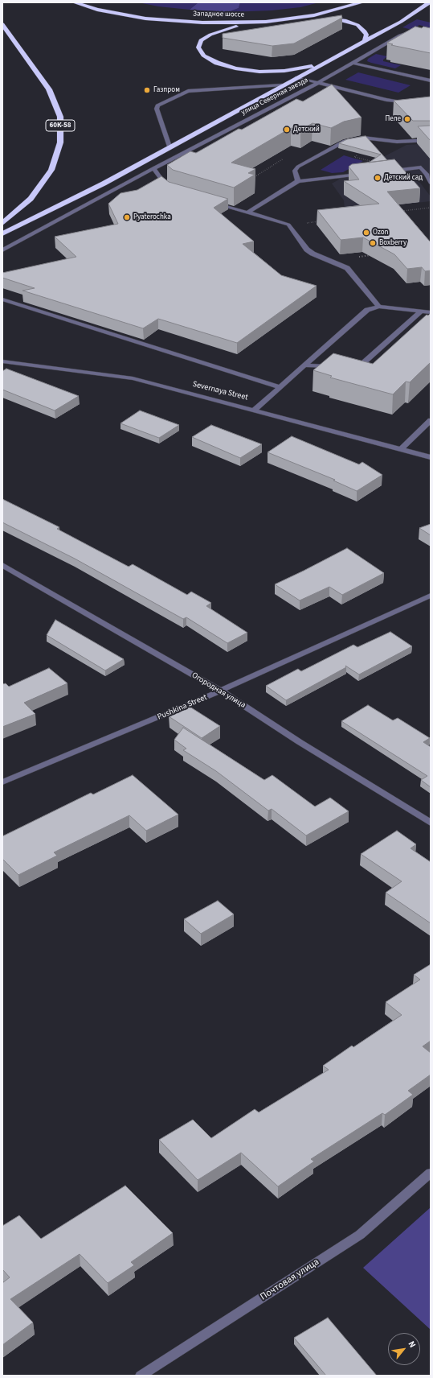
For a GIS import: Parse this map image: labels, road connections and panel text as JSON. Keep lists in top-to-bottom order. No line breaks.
{"streets":{"highway":["Западное шоссе","60К-58"],"street":["улица Северная звезда","Severnaya Street","Огородная улица","Pushkina Street","Почтовая улица"]},"crossings":[["Огородная улица","Pushkina Street"]],"places":["Газпром","Пеле","Детский","Детский сад","Pyaterochka","Ozon","Boxberry"],"north":"top right"}
